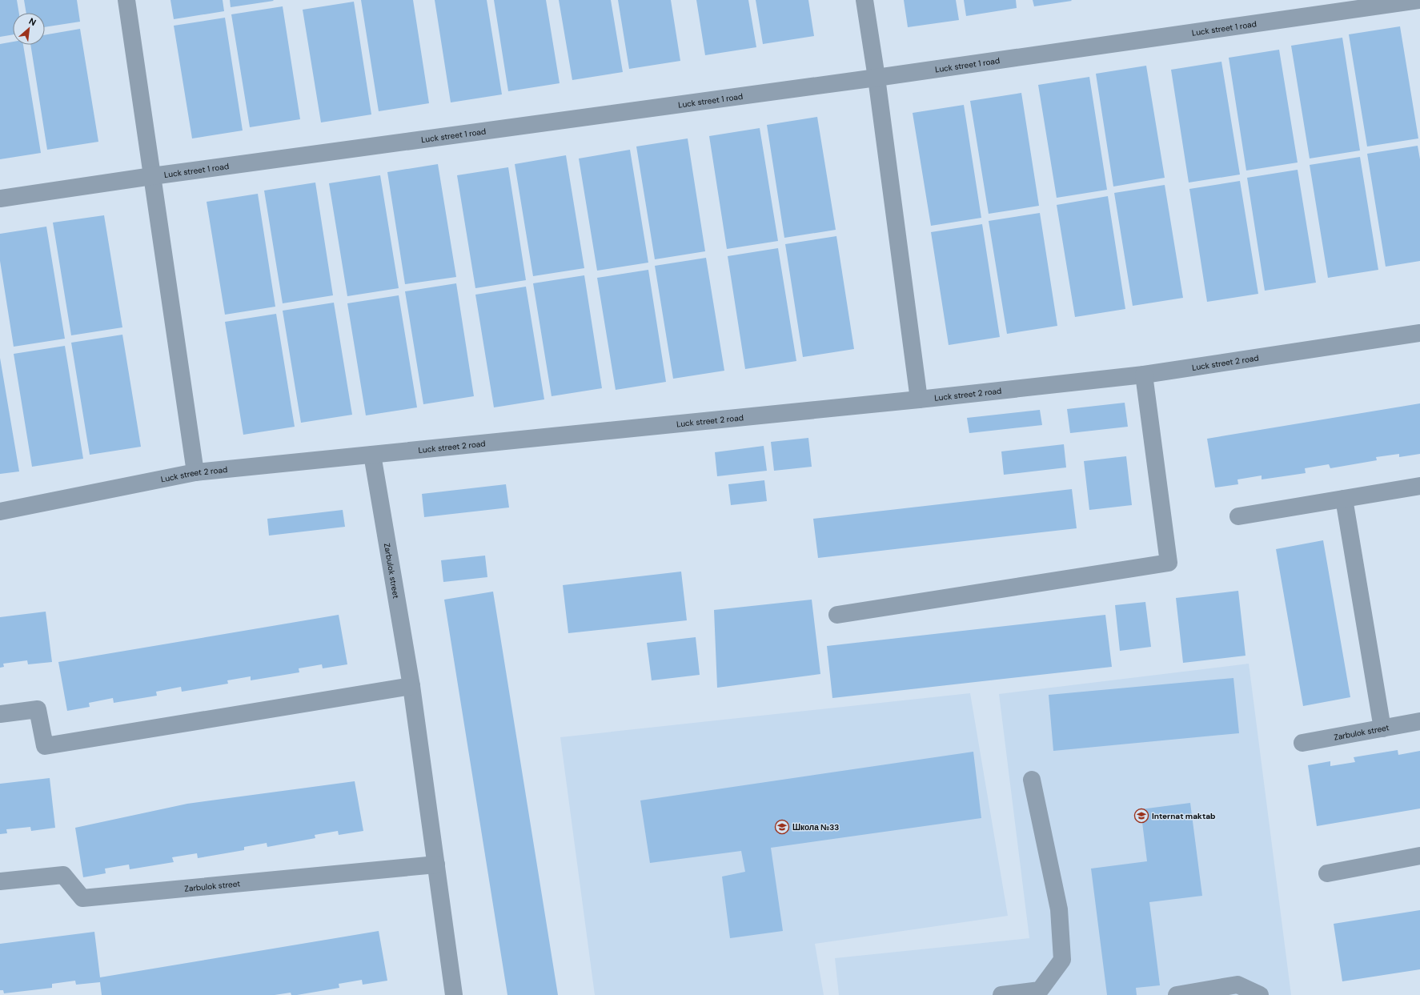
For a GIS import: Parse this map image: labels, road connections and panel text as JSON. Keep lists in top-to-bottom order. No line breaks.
{"streets":{"street":["Luck street 1 road","Luck street 2 road","Zarbulok street"]},"crossings":[["Luck street 2 road","Zarbulok street"]],"places":{"school or university":["Internat maktab","Школа №33"]},"north":"top right"}
